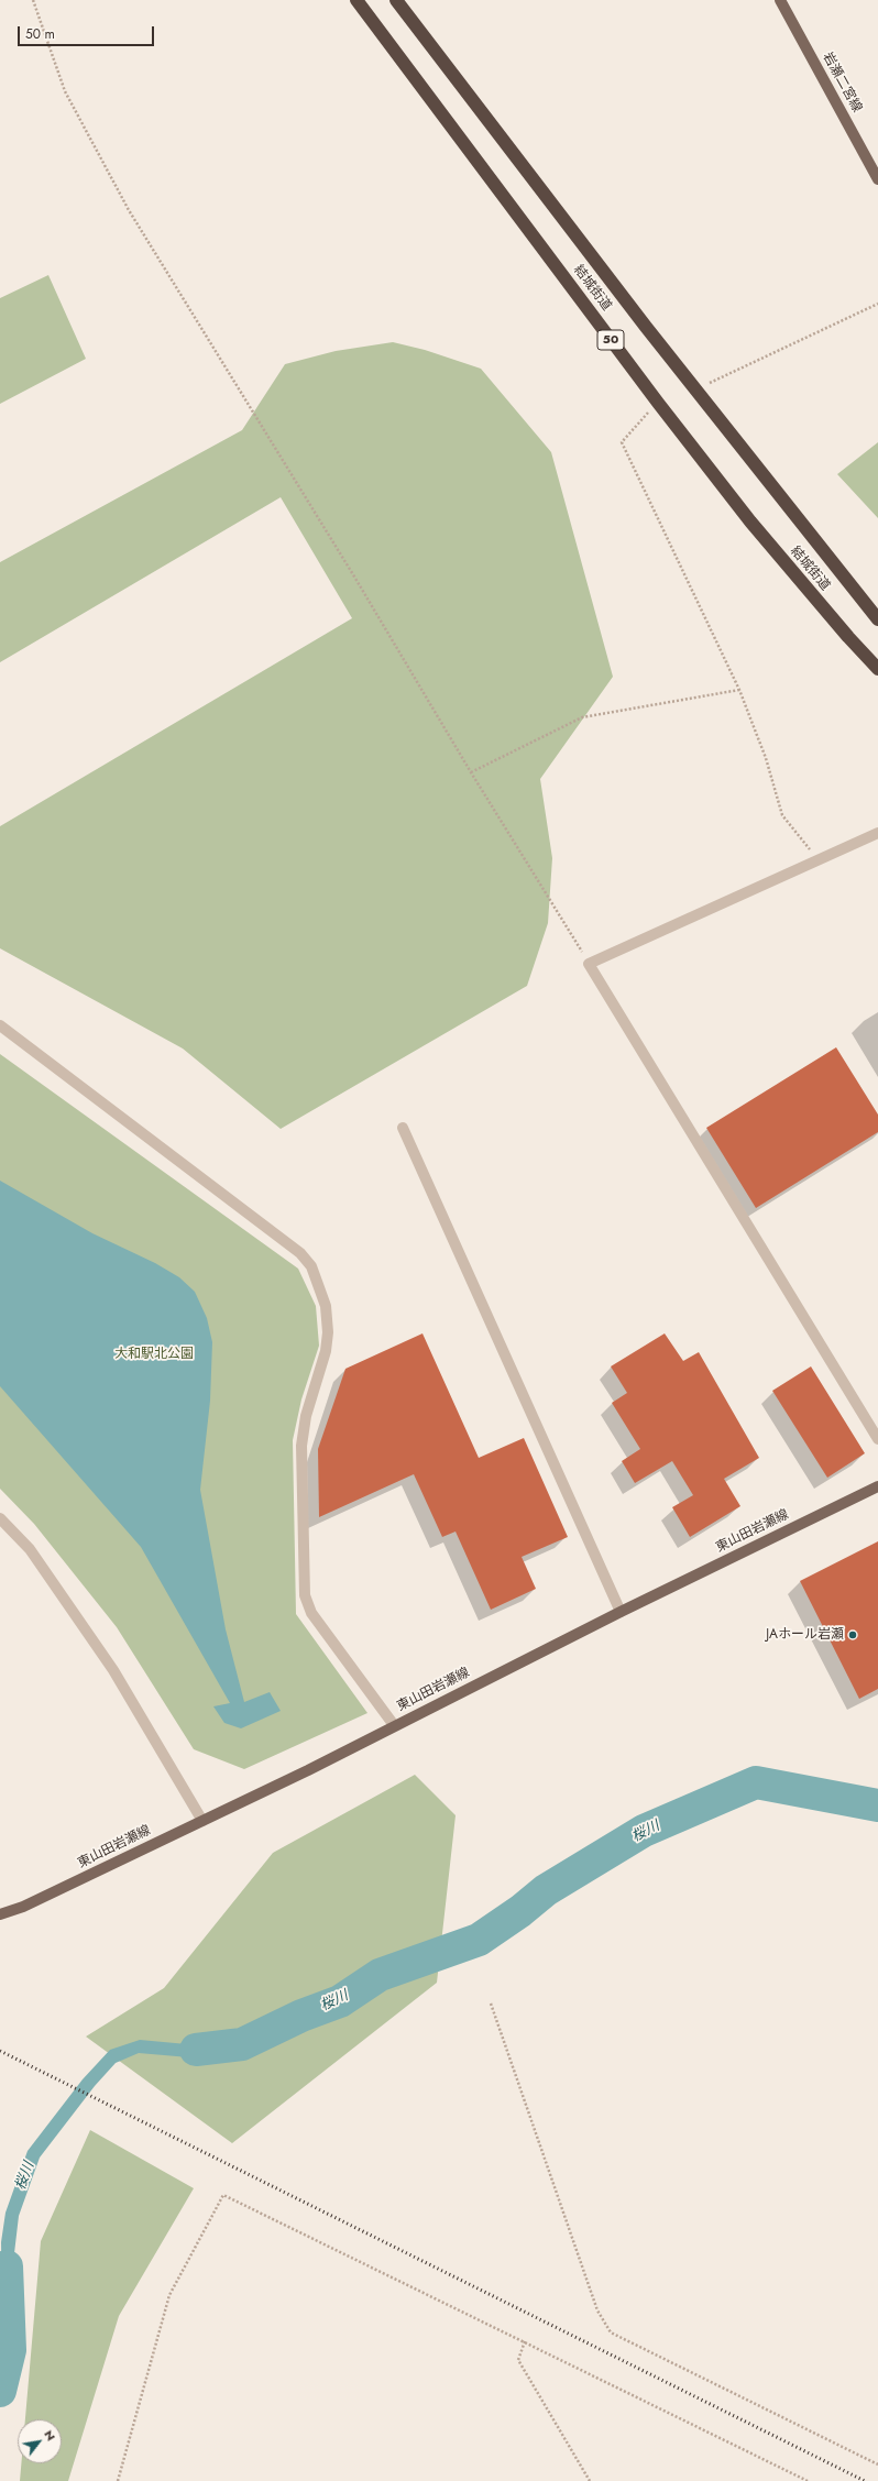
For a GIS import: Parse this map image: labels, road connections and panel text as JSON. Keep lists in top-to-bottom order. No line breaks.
{"streets":{"highway":["結城街道","50"],"main road":["岩瀬二宮線","東山田岩瀬線"]},"water":["桜川"],"parks":["大和駅北公園"],"places":["JAホール岩瀬"],"scale_bar":"50 m","north":"top right"}
